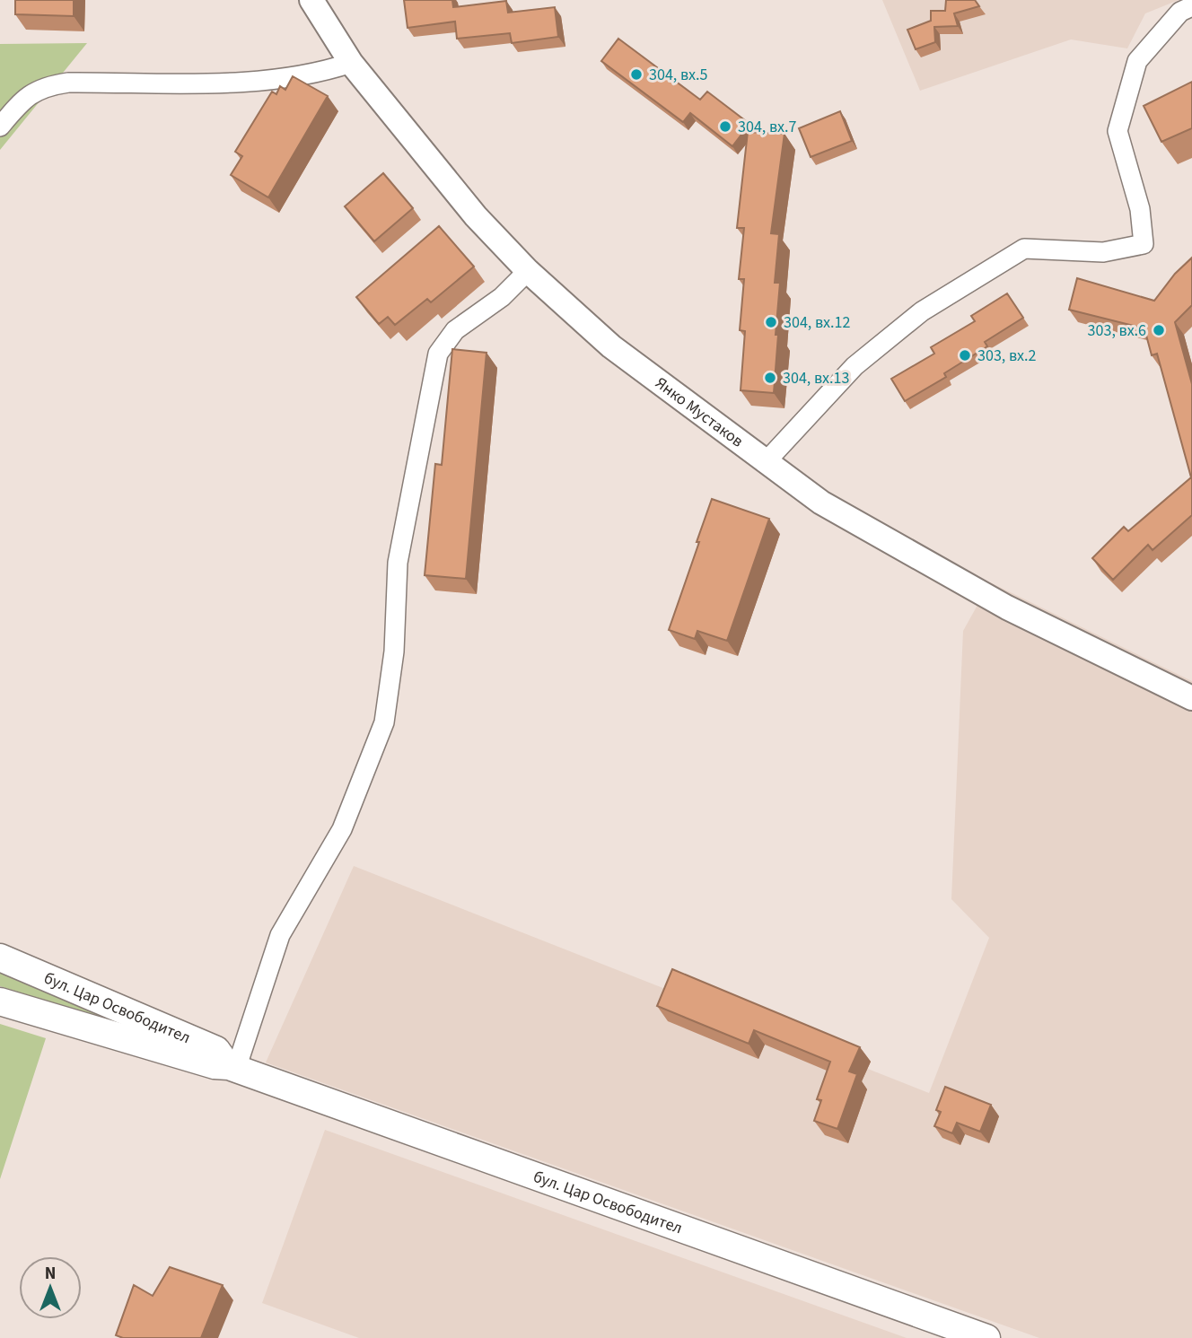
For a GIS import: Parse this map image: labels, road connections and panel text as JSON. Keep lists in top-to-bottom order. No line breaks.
{"streets":{"main road":["бул. Цар Освободител"],"street":["Янко Мустаков"]},"places":["304, вх.5","304, вх.7","304, вх.12","303, вх.6","303, вх.2","304, вх.13"],"north":"top"}
